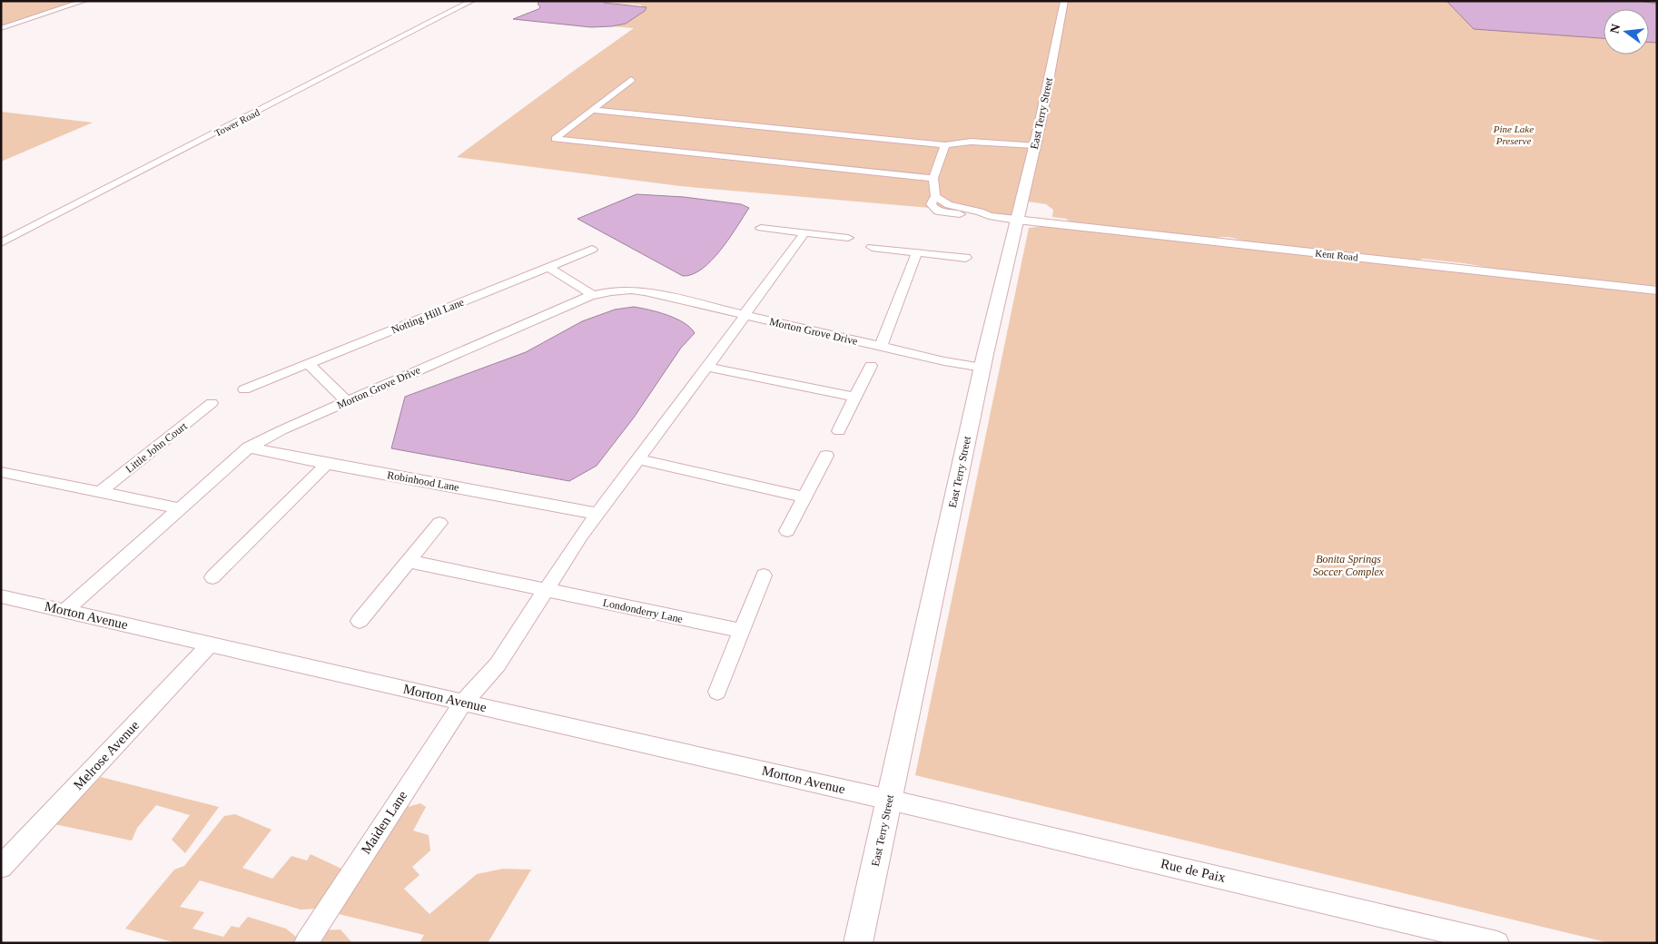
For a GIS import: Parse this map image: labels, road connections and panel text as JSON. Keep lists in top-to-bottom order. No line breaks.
{"streets":{"street":["East Terry Street","Tower Road","Kent Road","Notting Hill Lane","Morton Grove Drive","Little John Court","Robinhood Lane","Londonderry Lane","Morton Avenue","Melrose Avenue","Maiden Lane","Rue de Paix"]},"crossings":[["East Terry Street","Kent Road"],["East Terry Street","Morton Grove Drive"],["East Terry Street","Morton Avenue"],["East Terry Street","Rue de Paix"],["Morton Grove Drive","Robinhood Lane"],["Morton Grove Drive","Morton Avenue"],["Morton Avenue","Melrose Avenue"],["Morton Avenue","Maiden Lane"],["Morton Avenue","Rue de Paix"]],"parks":["Pine Lake Preserve","Bonita Springs Soccer Complex"],"north":"left"}
